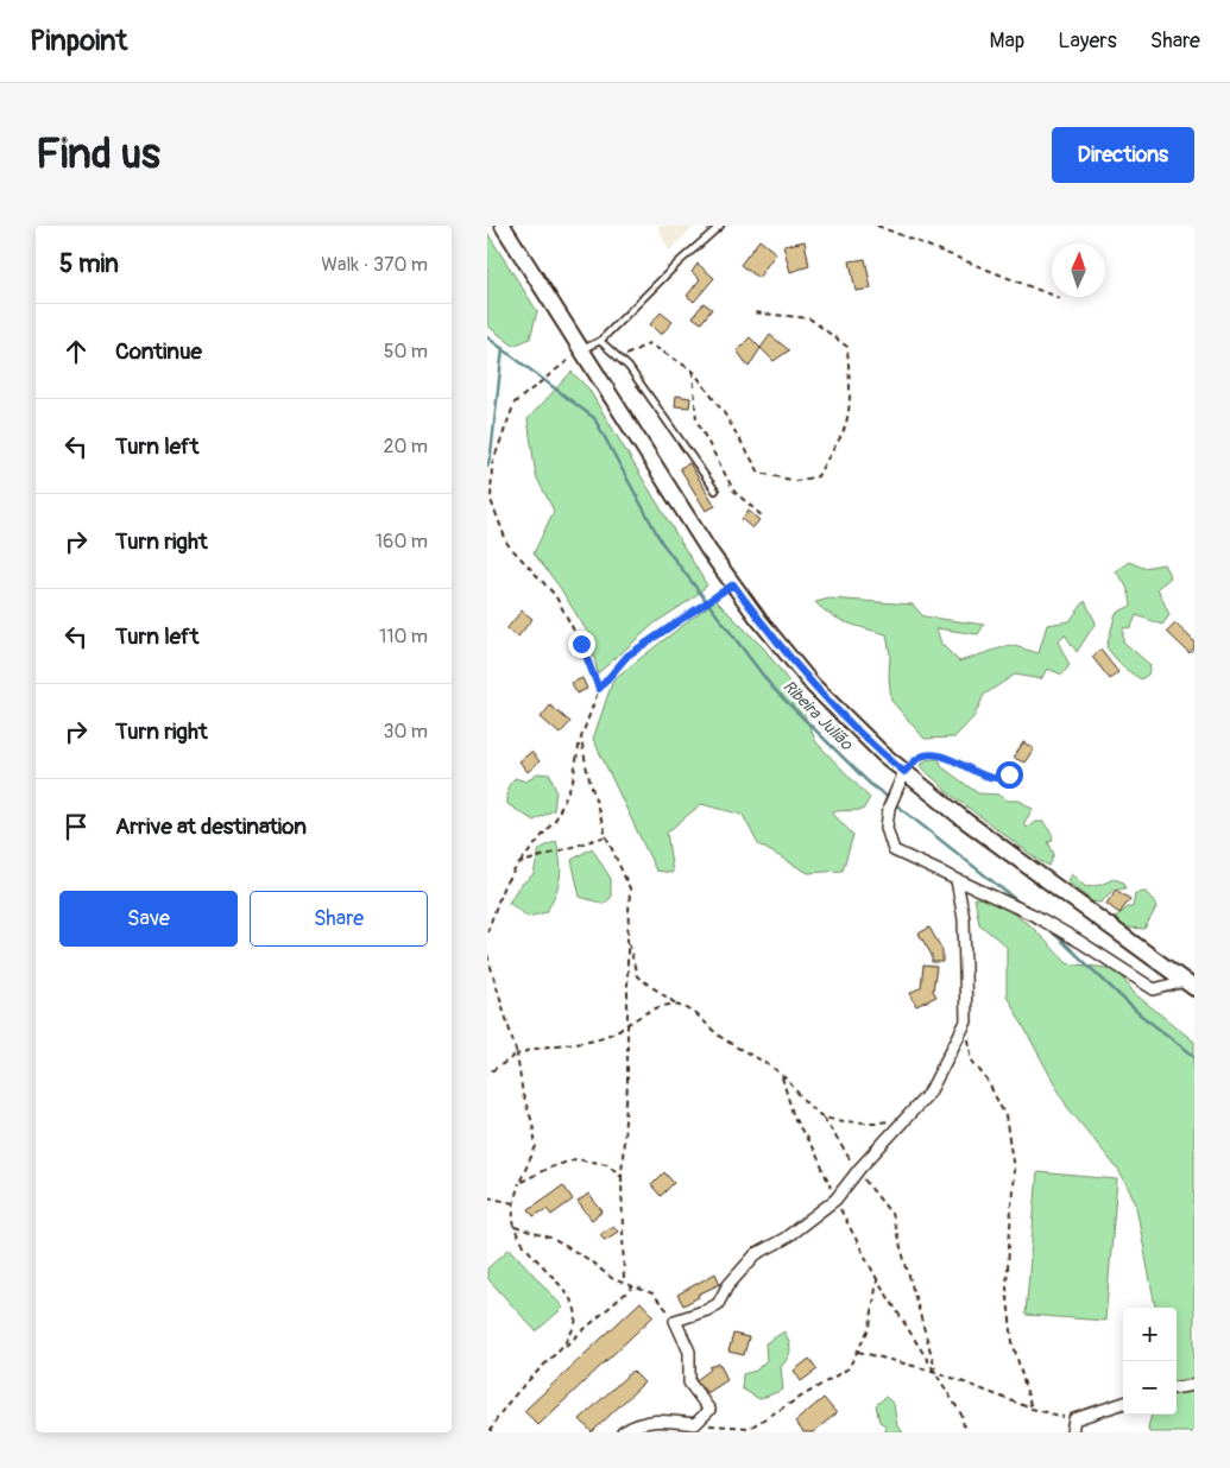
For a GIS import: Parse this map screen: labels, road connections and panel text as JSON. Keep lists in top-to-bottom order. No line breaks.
{"water":["Ribeira Julião"],"north":"top","page":{"header":"Pinpoint","nav":["Map","Layers","Share"],"buttons":["Directions",["Save","Share"]],"title":"Find us","heading":["5 min","Walk · 370 m"],"list":[["Continue","50 m"],["Turn left","20 m"],["Turn right","160 m"],["Turn left","110 m"],["Turn right","30 m"],"Arrive at destination"],"map_buttons":["+","−"]}}
